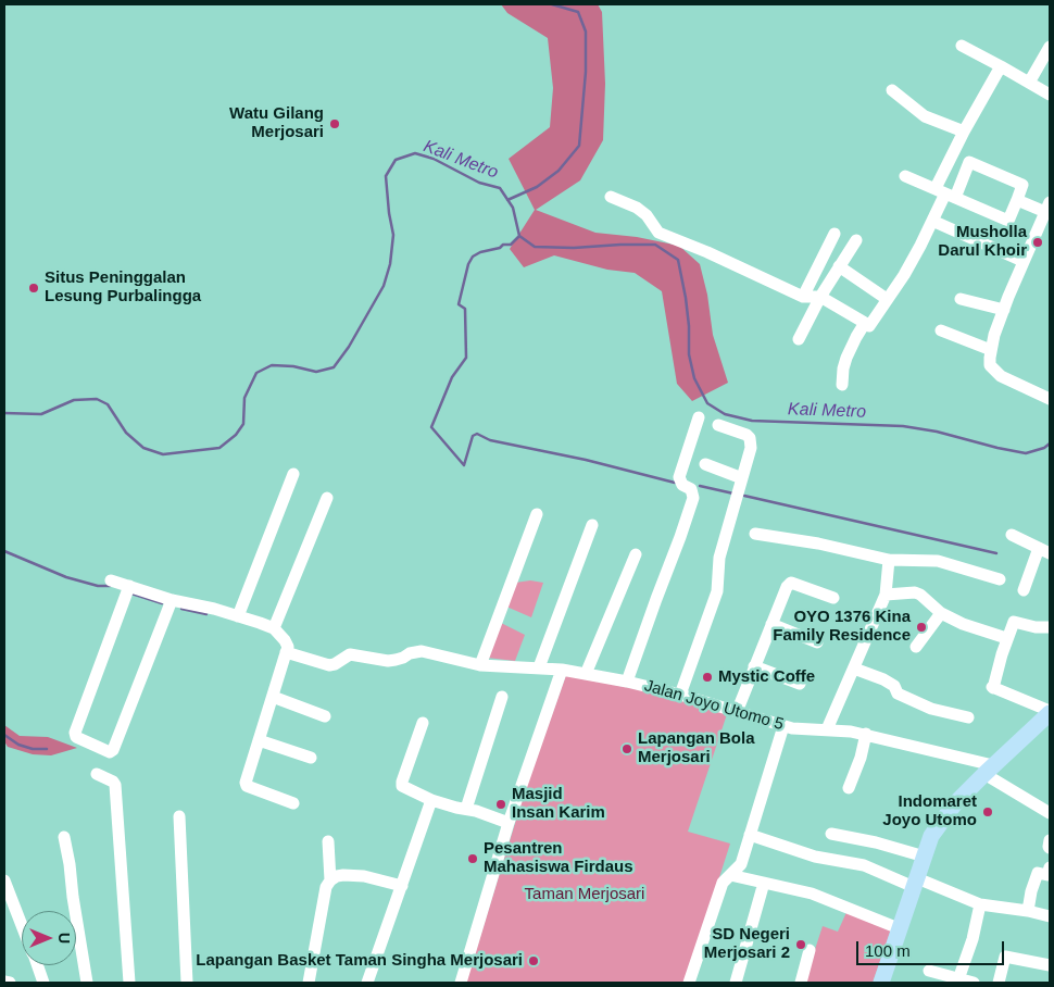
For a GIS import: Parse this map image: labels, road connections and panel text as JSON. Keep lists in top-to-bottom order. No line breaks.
{"streets":{"street":["Jalan Joyo Utomo 5"]},"water":["Kali Metro"],"parks":["Taman Merjosari"],"places":["Watu Gilang Merjosari","Musholla Darul Khoir","Situs Peninggalan Lesung Purbalingga","OYO 1376 Kina Family Residence","Mystic Coffe","Lapangan Bola Merjosari","Masjid Insan Karim","Indomaret Joyo Utomo","Pesantren Mahasiswa Firdaus","SD Negeri Merjosari 2","Lapangan Basket Taman Singha Merjosari"],"scale_bar":"100 m","north":"right"}
